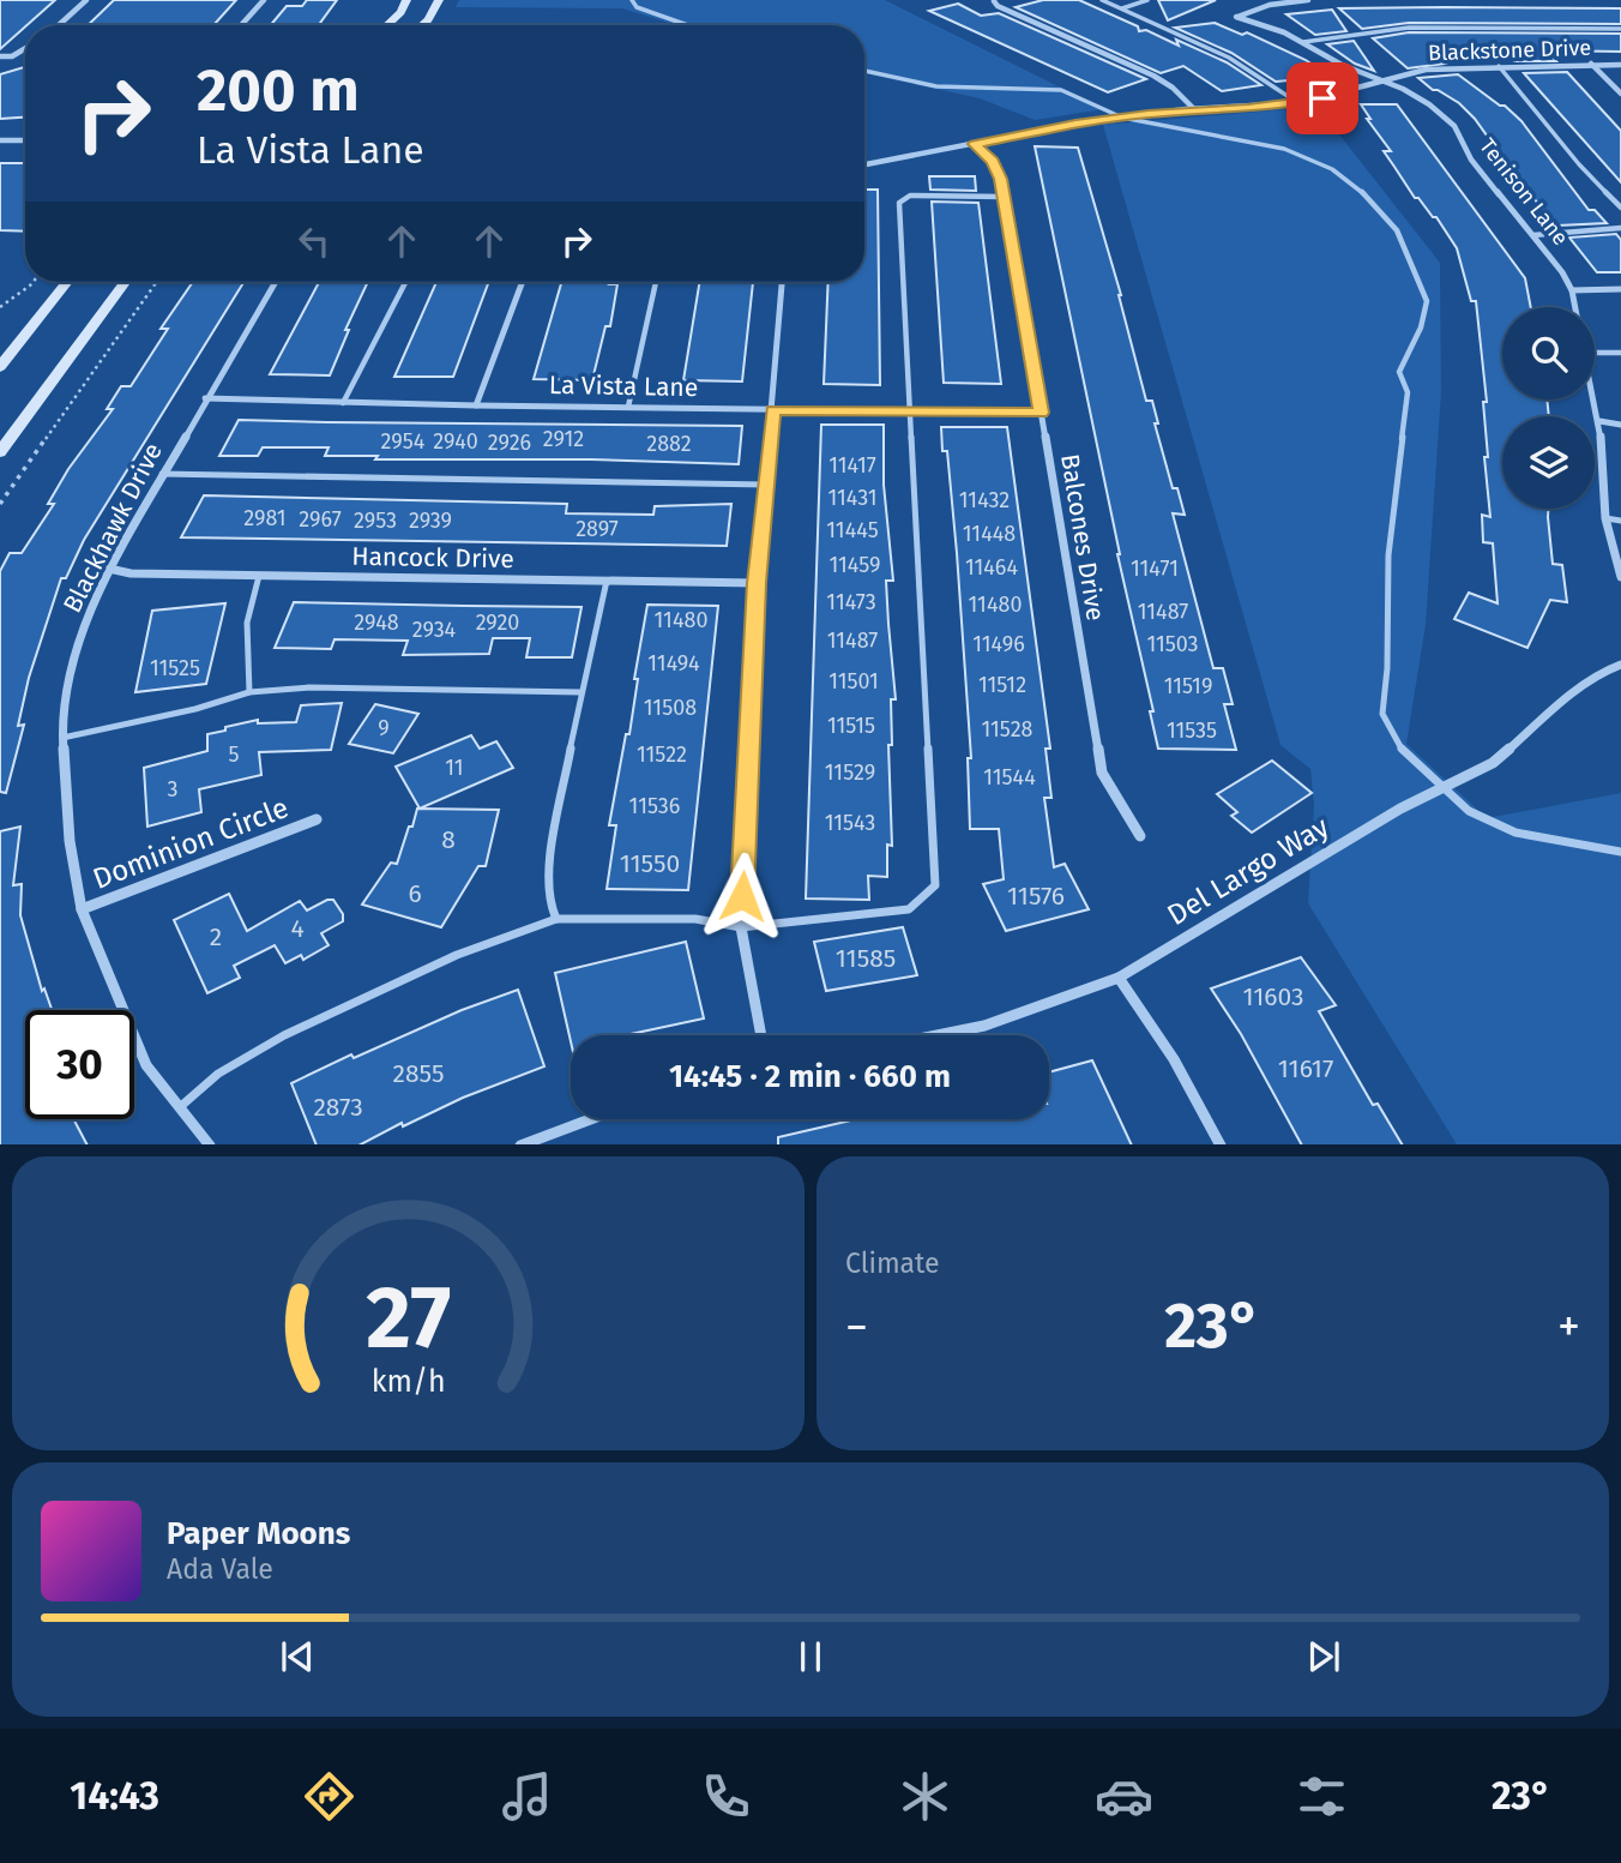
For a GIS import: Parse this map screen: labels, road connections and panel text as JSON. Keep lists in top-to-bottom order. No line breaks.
{"streets":{"street":["Blackstone Drive","Tenison Lane","La Vista Lane","Blackhawk Drive","Balcones Drive","Hancock Drive","Dominion Circle","Del Largo Way"]},"crossings":[["Blackstone Drive","Tenison Lane"],["Blackstone Drive","Balcones Drive"],["La Vista Lane","Blackhawk Drive"],["La Vista Lane","Balcones Drive"],["Blackhawk Drive","Hancock Drive"],["Blackhawk Drive","Dominion Circle"]],"house_numbers":["2912","2954","2940","2926","2882","11417","11431","11432","2981","2967","2953","2939","2897","11445","11448","11459","11464","11471","11473","11480","11487","11480","2948","2920","2934","11487","11496","11503","11494","11525","11501","11512","11519","11508","11515","9","11528","11535","5","11522","11","11529","11544","3","11536","11543","8","11550","6","11576","4","2","11585","11603","11617","2855","2873"],"page":{"turn":["200 m","La Vista Lane"],"limit":"30","trip":"14:45 · 2 min · 660 m","tile":"Climate","heat":["−","23°","+"],"song":["Paper Moons","Ada Vale"],"tabs":["14:43","23°"],"gauge":["27","km/h"]}}
